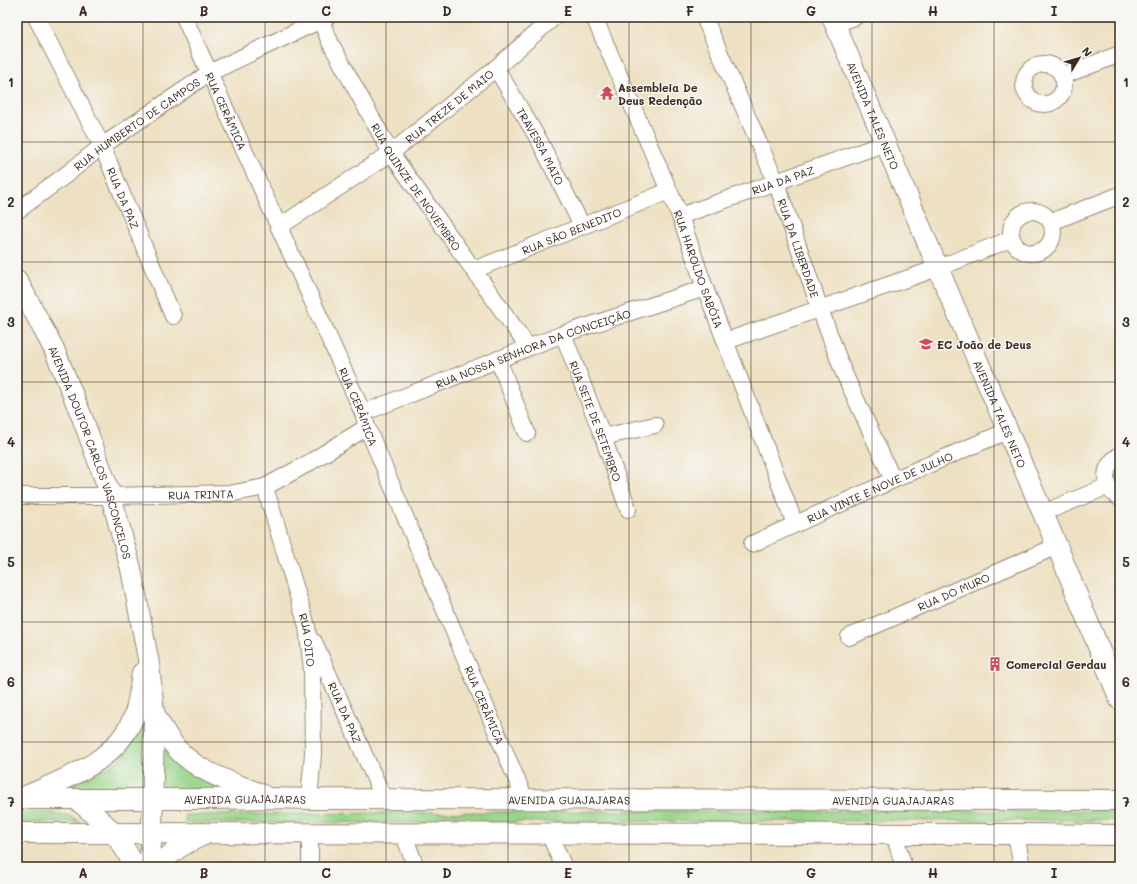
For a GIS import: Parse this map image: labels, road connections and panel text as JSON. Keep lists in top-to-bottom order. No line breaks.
{"streets":{"main road":["AVENIDA TALES NETO","AVENIDA DOUTOR CARLOS VASCONCELOS","AVENIDA GUAJAJARAS"],"street":["RUA TREZE DE MAIO","RUA CERÂMICA","RUA HUMBERTO DE CAMPOS","TRAVESSA MAIO","RUA DA PAZ","RUA QUINZE DE NOVEMBRO","RUA SÃO BENEDITO","RUA DA LIBERDADE","RUA HAROLDO SABÓIA","RUA NOSSA SENHORA DA CONCEIÇÃO","RUA SETE DE SETEMBRO","RUA VINTE E NOVE DE JULHO","RUA TRINTA","RUA DO MURO","RUA OITO"]},"crossings":[["RUA TREZE DE MAIO","RUA CERÂMICA"],["RUA TREZE DE MAIO","TRAVESSA MAIO"],["RUA TREZE DE MAIO","RUA QUINZE DE NOVEMBRO"],["RUA CERÂMICA","RUA HUMBERTO DE CAMPOS"],["RUA CERÂMICA","RUA NOSSA SENHORA DA CONCEIÇÃO"],["RUA CERÂMICA","RUA TRINTA"],["RUA CERÂMICA","AVENIDA GUAJAJARAS"],["AVENIDA TALES NETO","RUA DA PAZ"],["AVENIDA TALES NETO","RUA VINTE E NOVE DE JULHO"],["AVENIDA TALES NETO","RUA DO MURO"],["RUA HUMBERTO DE CAMPOS","RUA DA PAZ"],["RUA HUMBERTO DE CAMPOS","RUA QUINZE DE NOVEMBRO"],["TRAVESSA MAIO","RUA SÃO BENEDITO"],["RUA DA PAZ","RUA DA LIBERDADE"],["RUA DA PAZ","RUA HAROLDO SABÓIA"],["RUA DA PAZ","RUA OITO"],["RUA DA PAZ","AVENIDA GUAJAJARAS"],["RUA QUINZE DE NOVEMBRO","RUA SÃO BENEDITO"],["RUA QUINZE DE NOVEMBRO","RUA NOSSA SENHORA DA CONCEIÇÃO"],["RUA SÃO BENEDITO","RUA HAROLDO SABÓIA"],["RUA DA LIBERDADE","RUA VINTE E NOVE DE JULHO"],["RUA HAROLDO SABÓIA","RUA NOSSA SENHORA DA CONCEIÇÃO"],["RUA HAROLDO SABÓIA","RUA VINTE E NOVE DE JULHO"],["RUA NOSSA SENHORA DA CONCEIÇÃO","RUA SETE DE SETEMBRO"],["RUA NOSSA SENHORA DA CONCEIÇÃO","RUA TRINTA"],["AVENIDA DOUTOR CARLOS VASCONCELOS","RUA TRINTA"],["AVENIDA DOUTOR CARLOS VASCONCELOS","AVENIDA GUAJAJARAS"],["RUA TRINTA","RUA OITO"],["RUA OITO","AVENIDA GUAJAJARAS"]],"places":{"temple":["Assembleia De Deus Redenção"],"school or university":["EC João de Deus"],"building":["Comercial Gerdau"]},"north":"top right","grid":{"columns":["A","B","C","D","E","F","G","H","I"],"rows":["1","2","3","4","5","6","7"]}}
